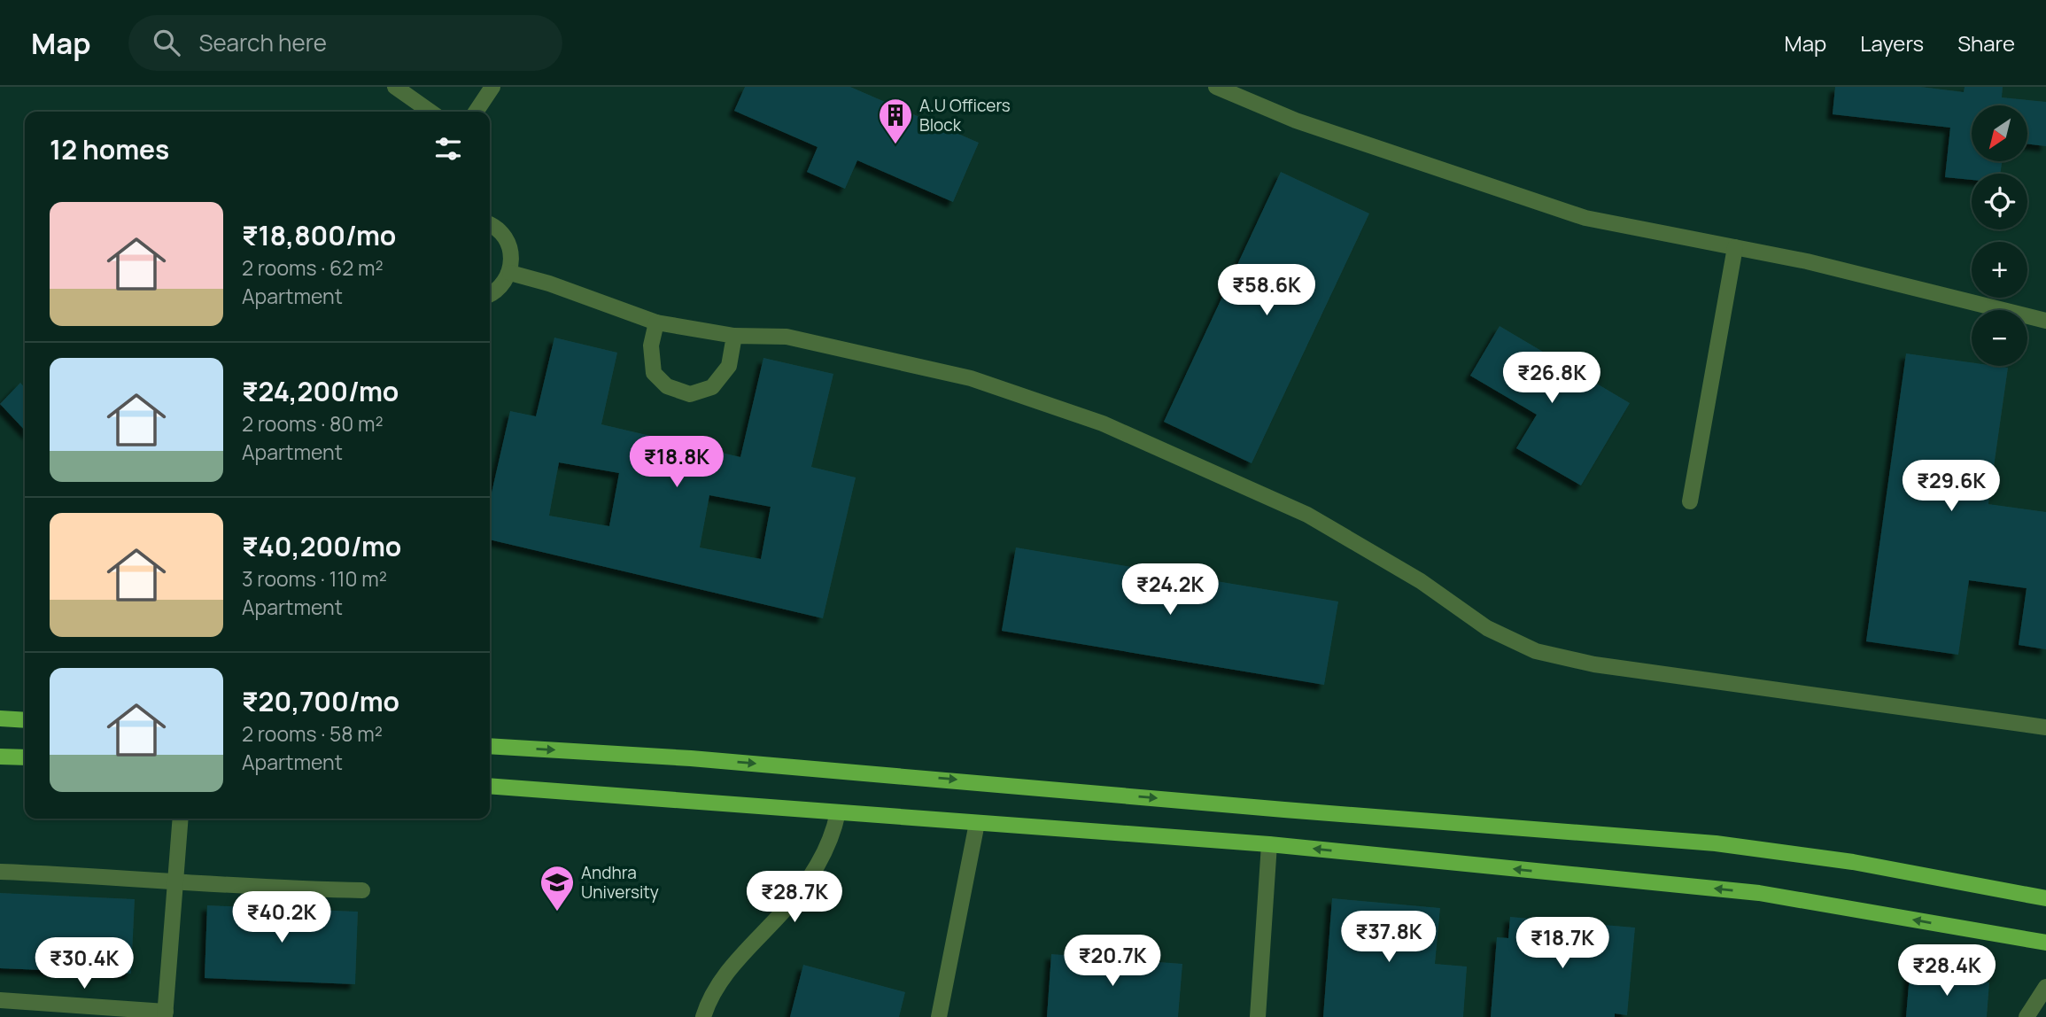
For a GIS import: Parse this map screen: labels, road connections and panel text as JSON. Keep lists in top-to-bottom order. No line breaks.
{"places":{"building":["A.U Officers Block"],"school or university":["Andhra University"]},"north":"bottom left","page":{"header":"Map","search":"Search here","nav":["Map","Layers","Share"],"map_buttons":["+","−"],"heading":"12 homes","list":[{"name":"₹18,800/mo","note":"2 rooms · 62 m² · Apartment"},{"name":"₹24,200/mo","note":"2 rooms · 80 m² · Apartment"},{"name":"₹40,200/mo","note":"3 rooms · 110 m² · Apartment"},{"name":"₹20,700/mo","note":"2 rooms · 58 m² · Apartment"}],"price":["₹58.6K","₹26.8K","₹18.8K","₹29.6K","₹24.2K","₹28.7K","₹40.2K","₹37.8K","₹18.7K","₹20.7K","₹30.4K","₹28.4K"]}}
